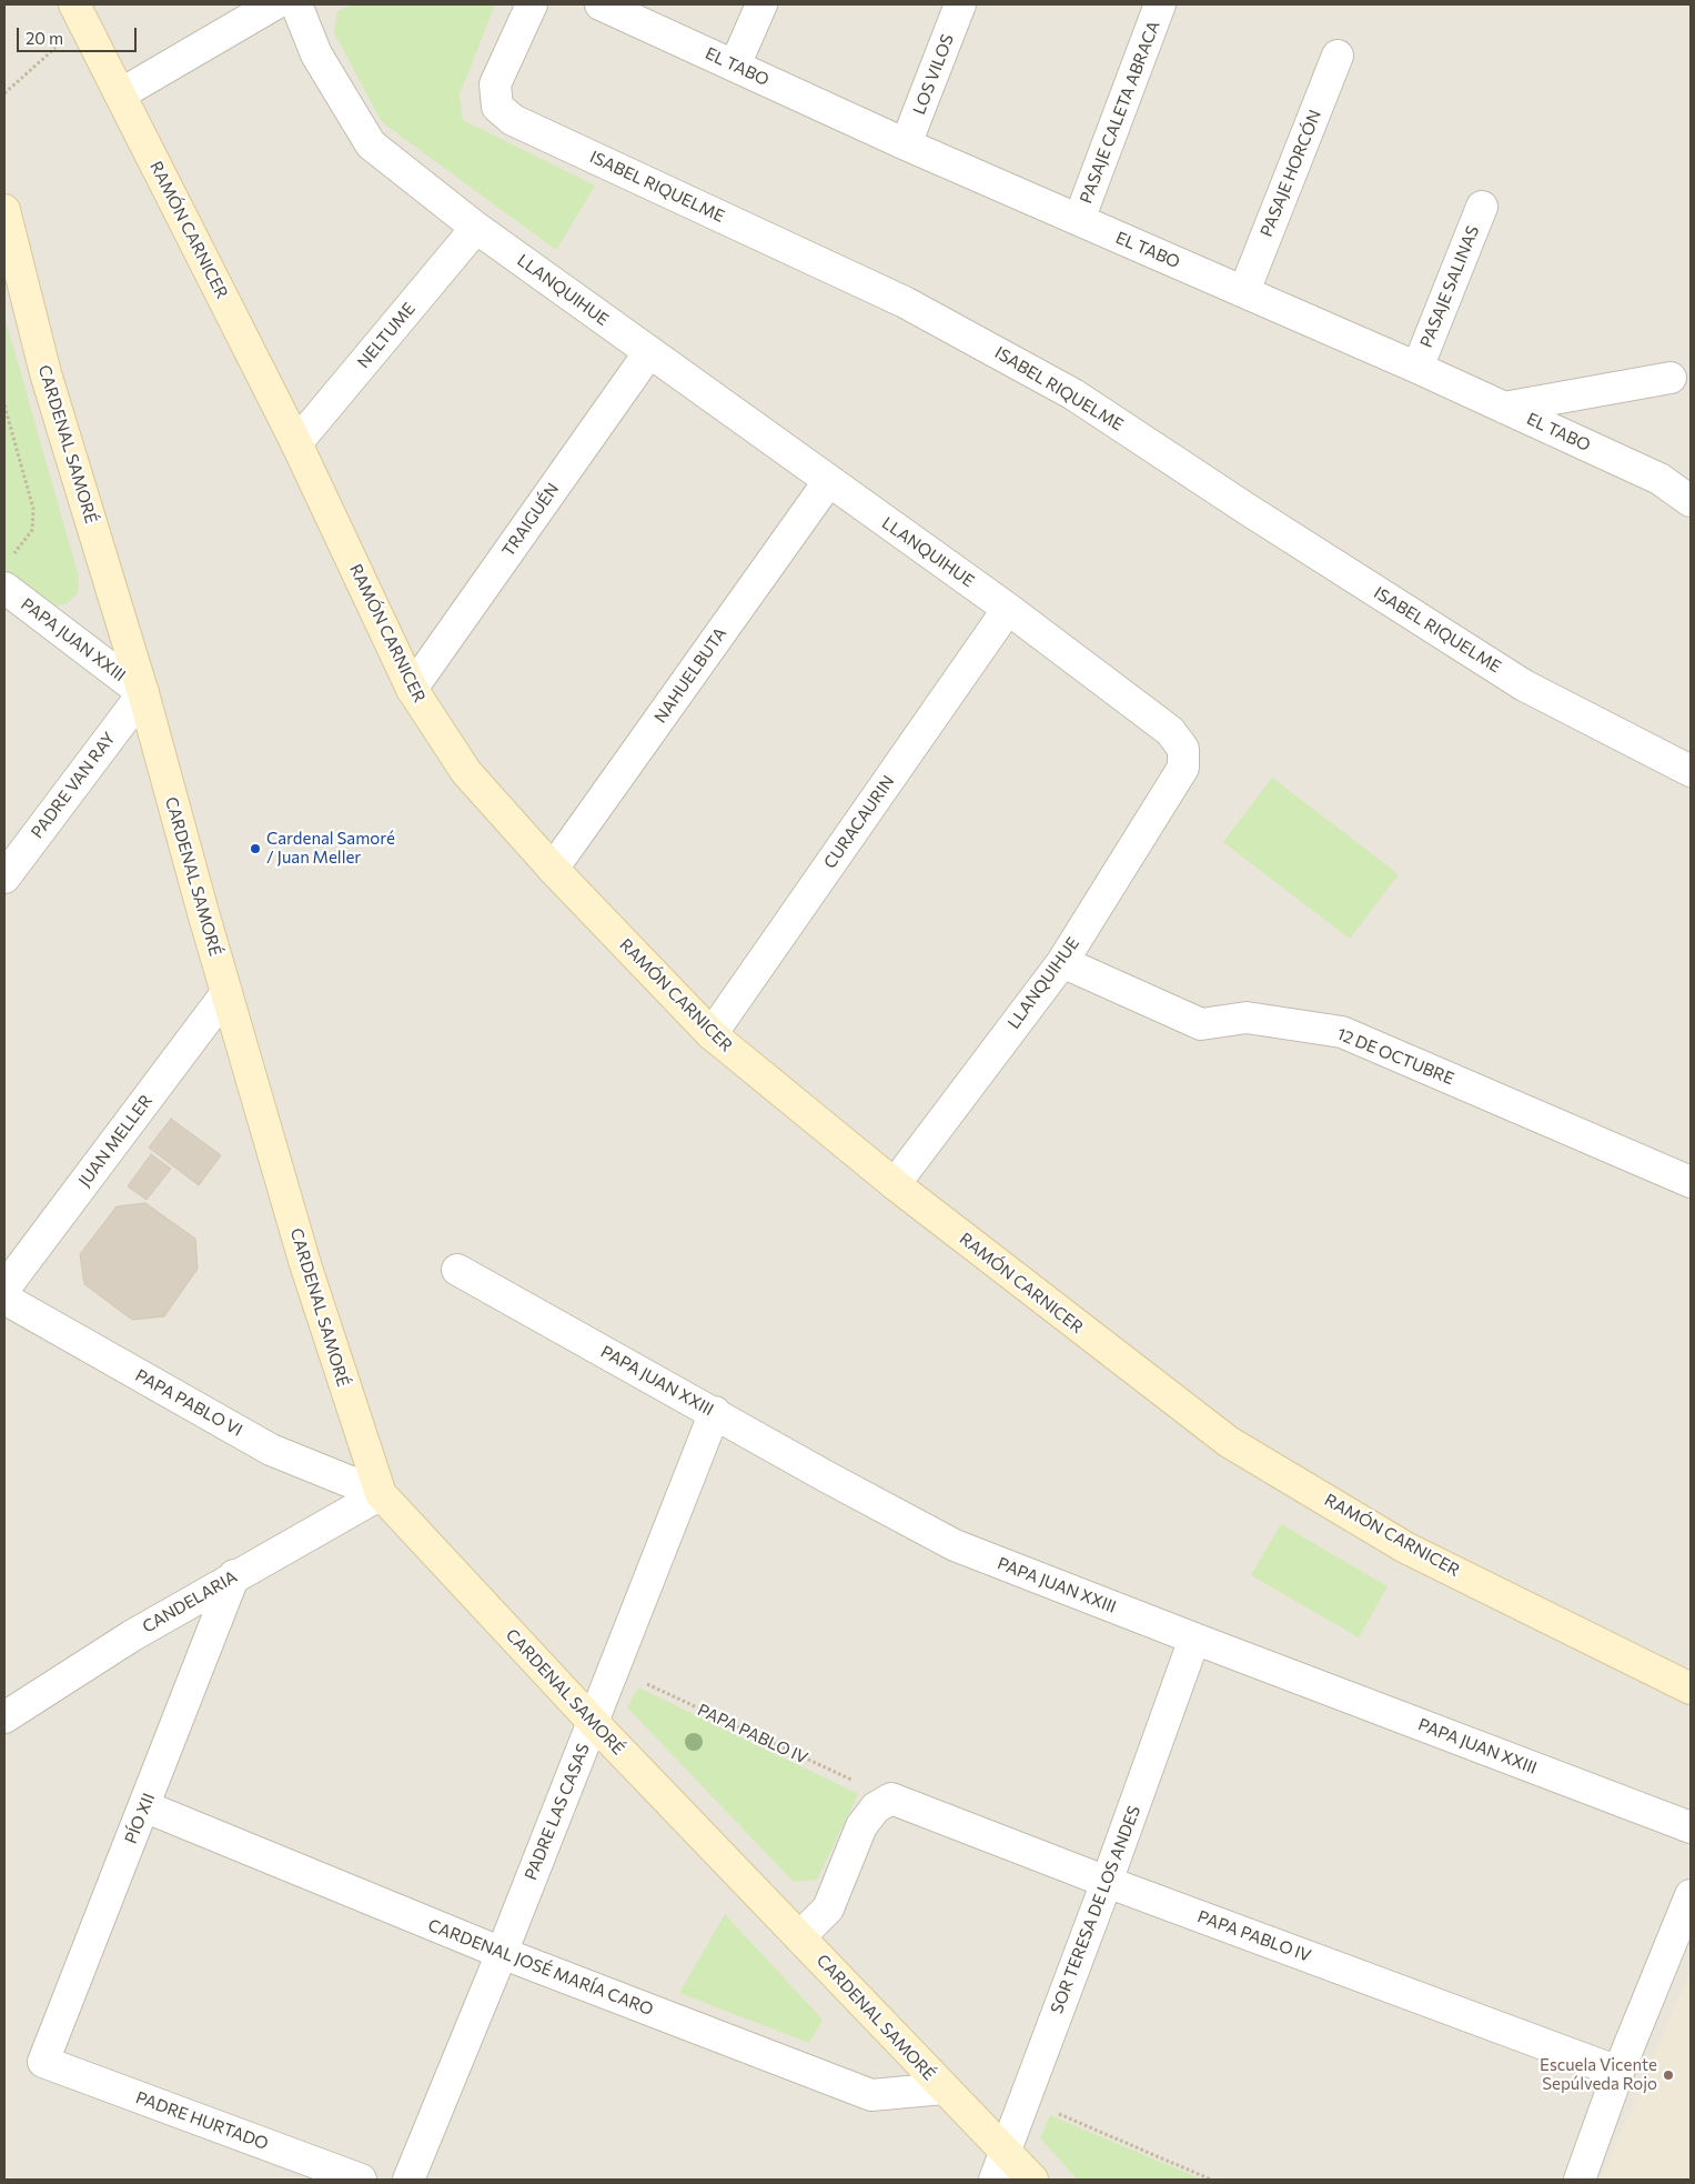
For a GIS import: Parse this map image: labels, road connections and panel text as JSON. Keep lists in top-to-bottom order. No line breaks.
{"streets":{"street":["EL TABO","LOS VILOS","PASAJE CALETA ABRACA","PASAJE HORCÓN","ISABEL RIQUELME","RAMÓN CARNICER","PASAJE SALINAS","LLANQUIHUE","NELTUME","CARDENAL SAMORÉ","TRAIGUÉN","PAPA JUAN XXIII","NAHUELBUTA","PADRE VAN RAY","CURACAURIN","12 DE OCTUBRE","JUAN MELLER","PAPA PABLO VI","CANDELARIA","PAPA PABLO IV","PADRE LAS CASAS","PÍO XII","SOR TERESA DE LOS ANDES","CARDENAL JOSÉ MARÍA CARO","PADRE HURTADO"]},"crossings":[["EL TABO","LOS VILOS"],["EL TABO","PASAJE CALETA ABRACA"],["EL TABO","PASAJE HORCÓN"],["EL TABO","PASAJE SALINAS"],["RAMÓN CARNICER","LLANQUIHUE"],["RAMÓN CARNICER","NELTUME"],["RAMÓN CARNICER","TRAIGUÉN"],["RAMÓN CARNICER","NAHUELBUTA"],["RAMÓN CARNICER","CURACAURIN"],["LLANQUIHUE","NELTUME"],["LLANQUIHUE","TRAIGUÉN"],["LLANQUIHUE","NAHUELBUTA"],["LLANQUIHUE","CURACAURIN"],["LLANQUIHUE","12 DE OCTUBRE"],["CARDENAL SAMORÉ","PAPA JUAN XXIII"],["CARDENAL SAMORÉ","PADRE VAN RAY"],["CARDENAL SAMORÉ","JUAN MELLER"],["CARDENAL SAMORÉ","PAPA PABLO VI"],["CARDENAL SAMORÉ","CANDELARIA"],["CARDENAL SAMORÉ","PADRE LAS CASAS"],["CARDENAL SAMORÉ","SOR TERESA DE LOS ANDES"],["CARDENAL SAMORÉ","CARDENAL JOSÉ MARÍA CARO"],["PAPA JUAN XXIII","PADRE VAN RAY"],["PAPA JUAN XXIII","PADRE LAS CASAS"],["PAPA JUAN XXIII","SOR TERESA DE LOS ANDES"],["PAPA PABLO VI","CANDELARIA"],["CANDELARIA","PÍO XII"],["PAPA PABLO IV","PADRE LAS CASAS"],["PAPA PABLO IV","SOR TERESA DE LOS ANDES"],["PADRE LAS CASAS","CARDENAL JOSÉ MARÍA CARO"],["PÍO XII","CARDENAL JOSÉ MARÍA CARO"],["PÍO XII","PADRE HURTADO"]],"places":["Cardenal Samoré / Juan Meller","Escuela Vicente Sepúlveda Rojo"],"scale_bar":"20 m"}
